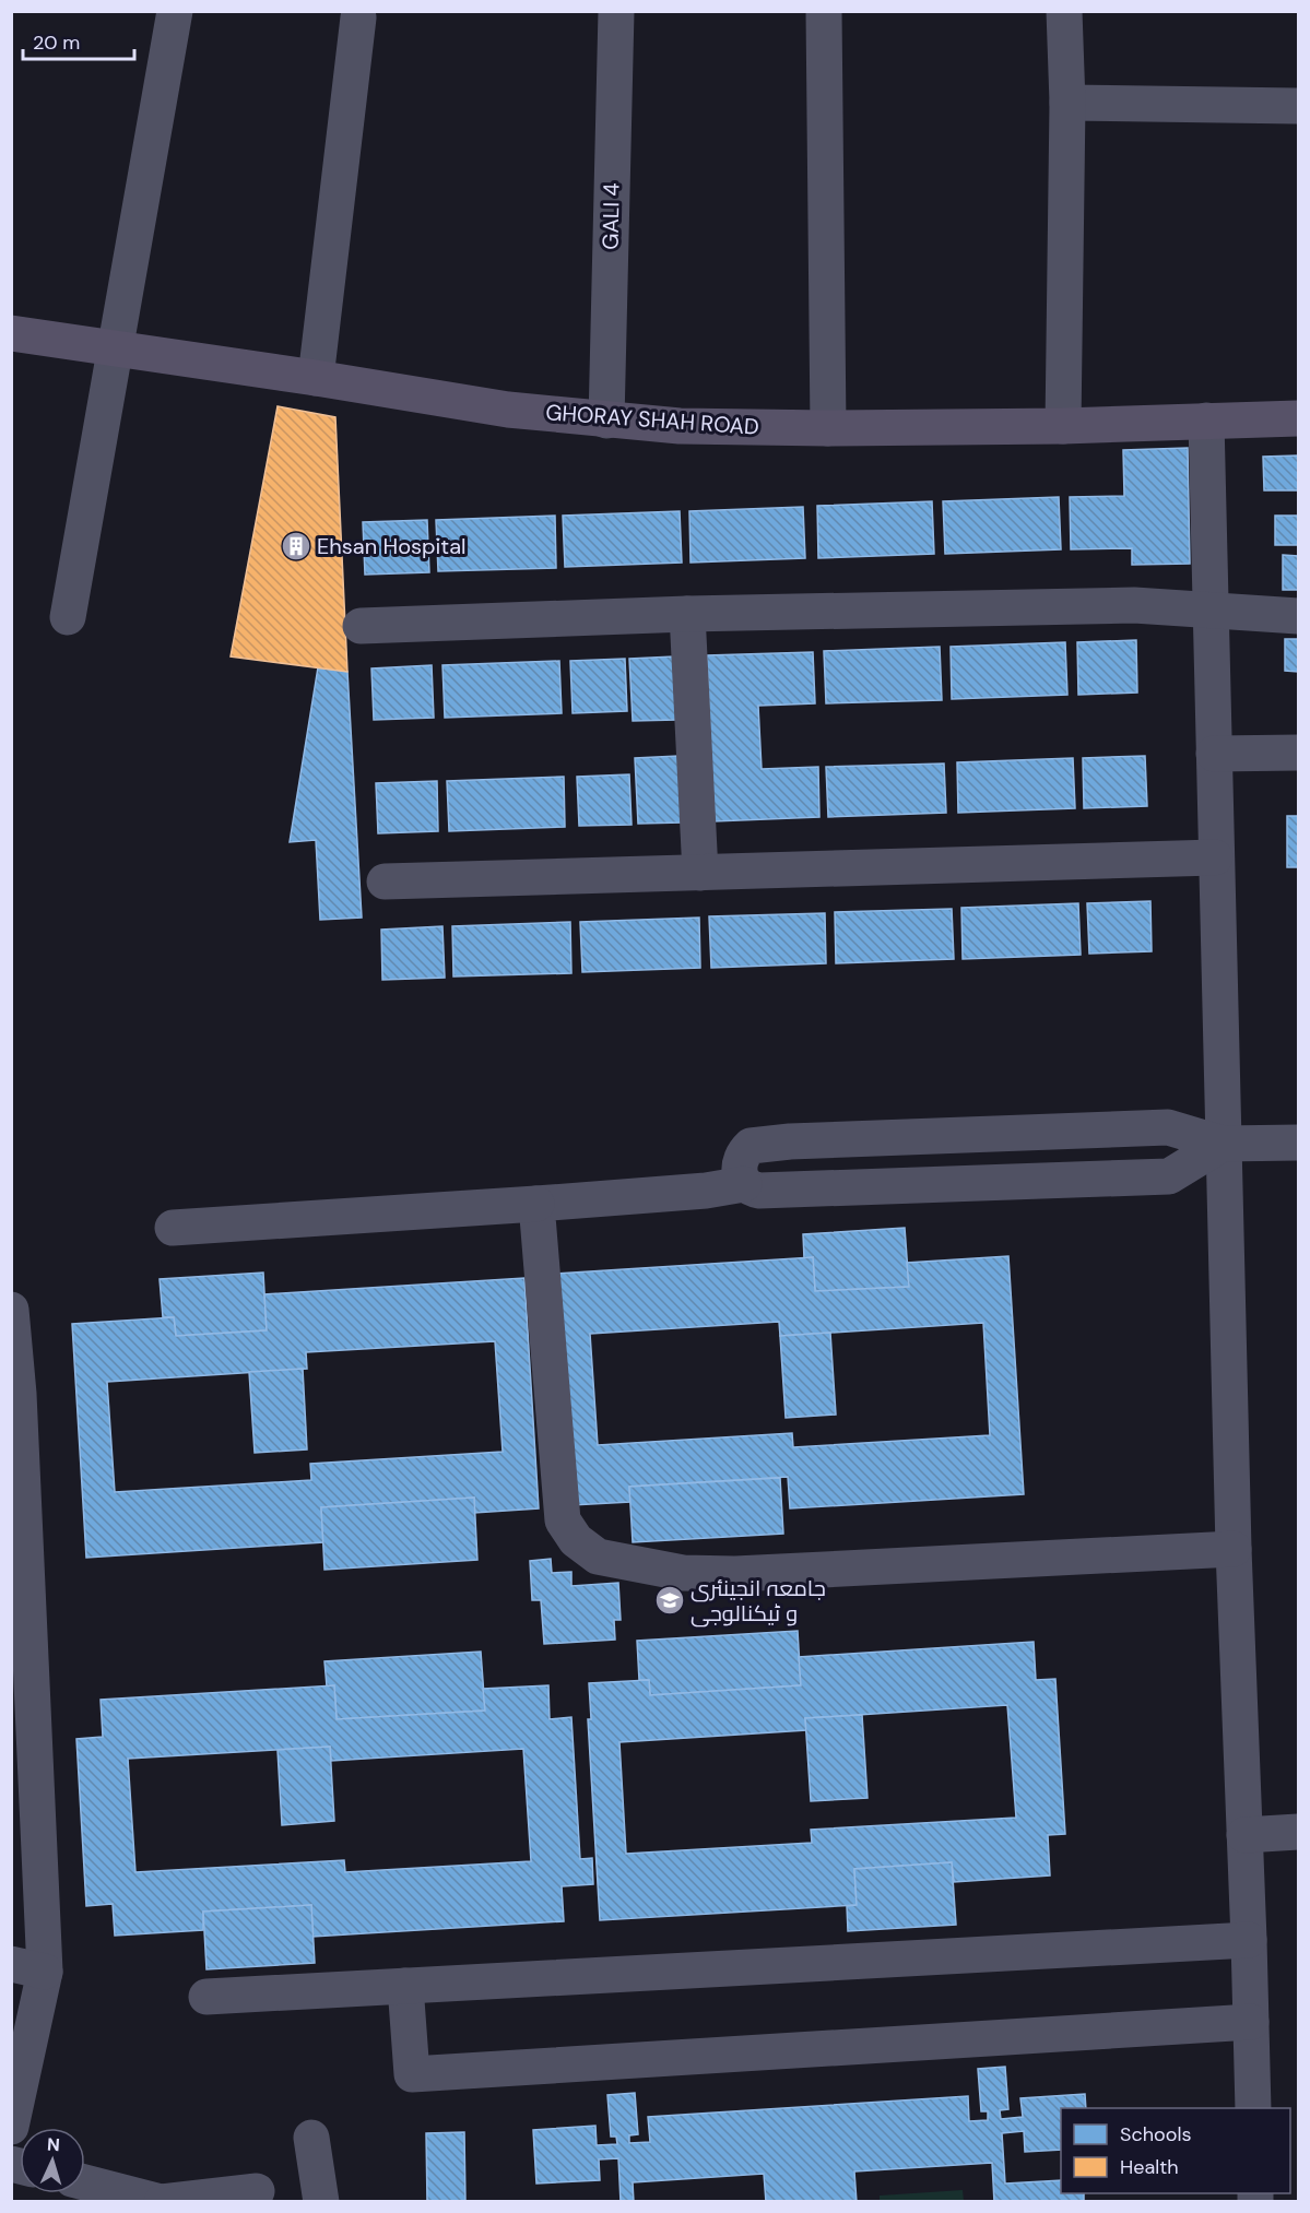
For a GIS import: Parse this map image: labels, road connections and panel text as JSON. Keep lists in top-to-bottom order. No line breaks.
{"streets":{"main road":["GHORAY SHAH ROAD"],"street":["GALI 4"]},"crossings":[["GALI 4","GHORAY SHAH ROAD"]],"places":{"building":["Ehsan Hospital"],"school or university":["جامعہ انجینئری و ٹیکنالوجی"]},"legend":["Schools","Health"],"scale_bar":"20 m","north":"top"}
